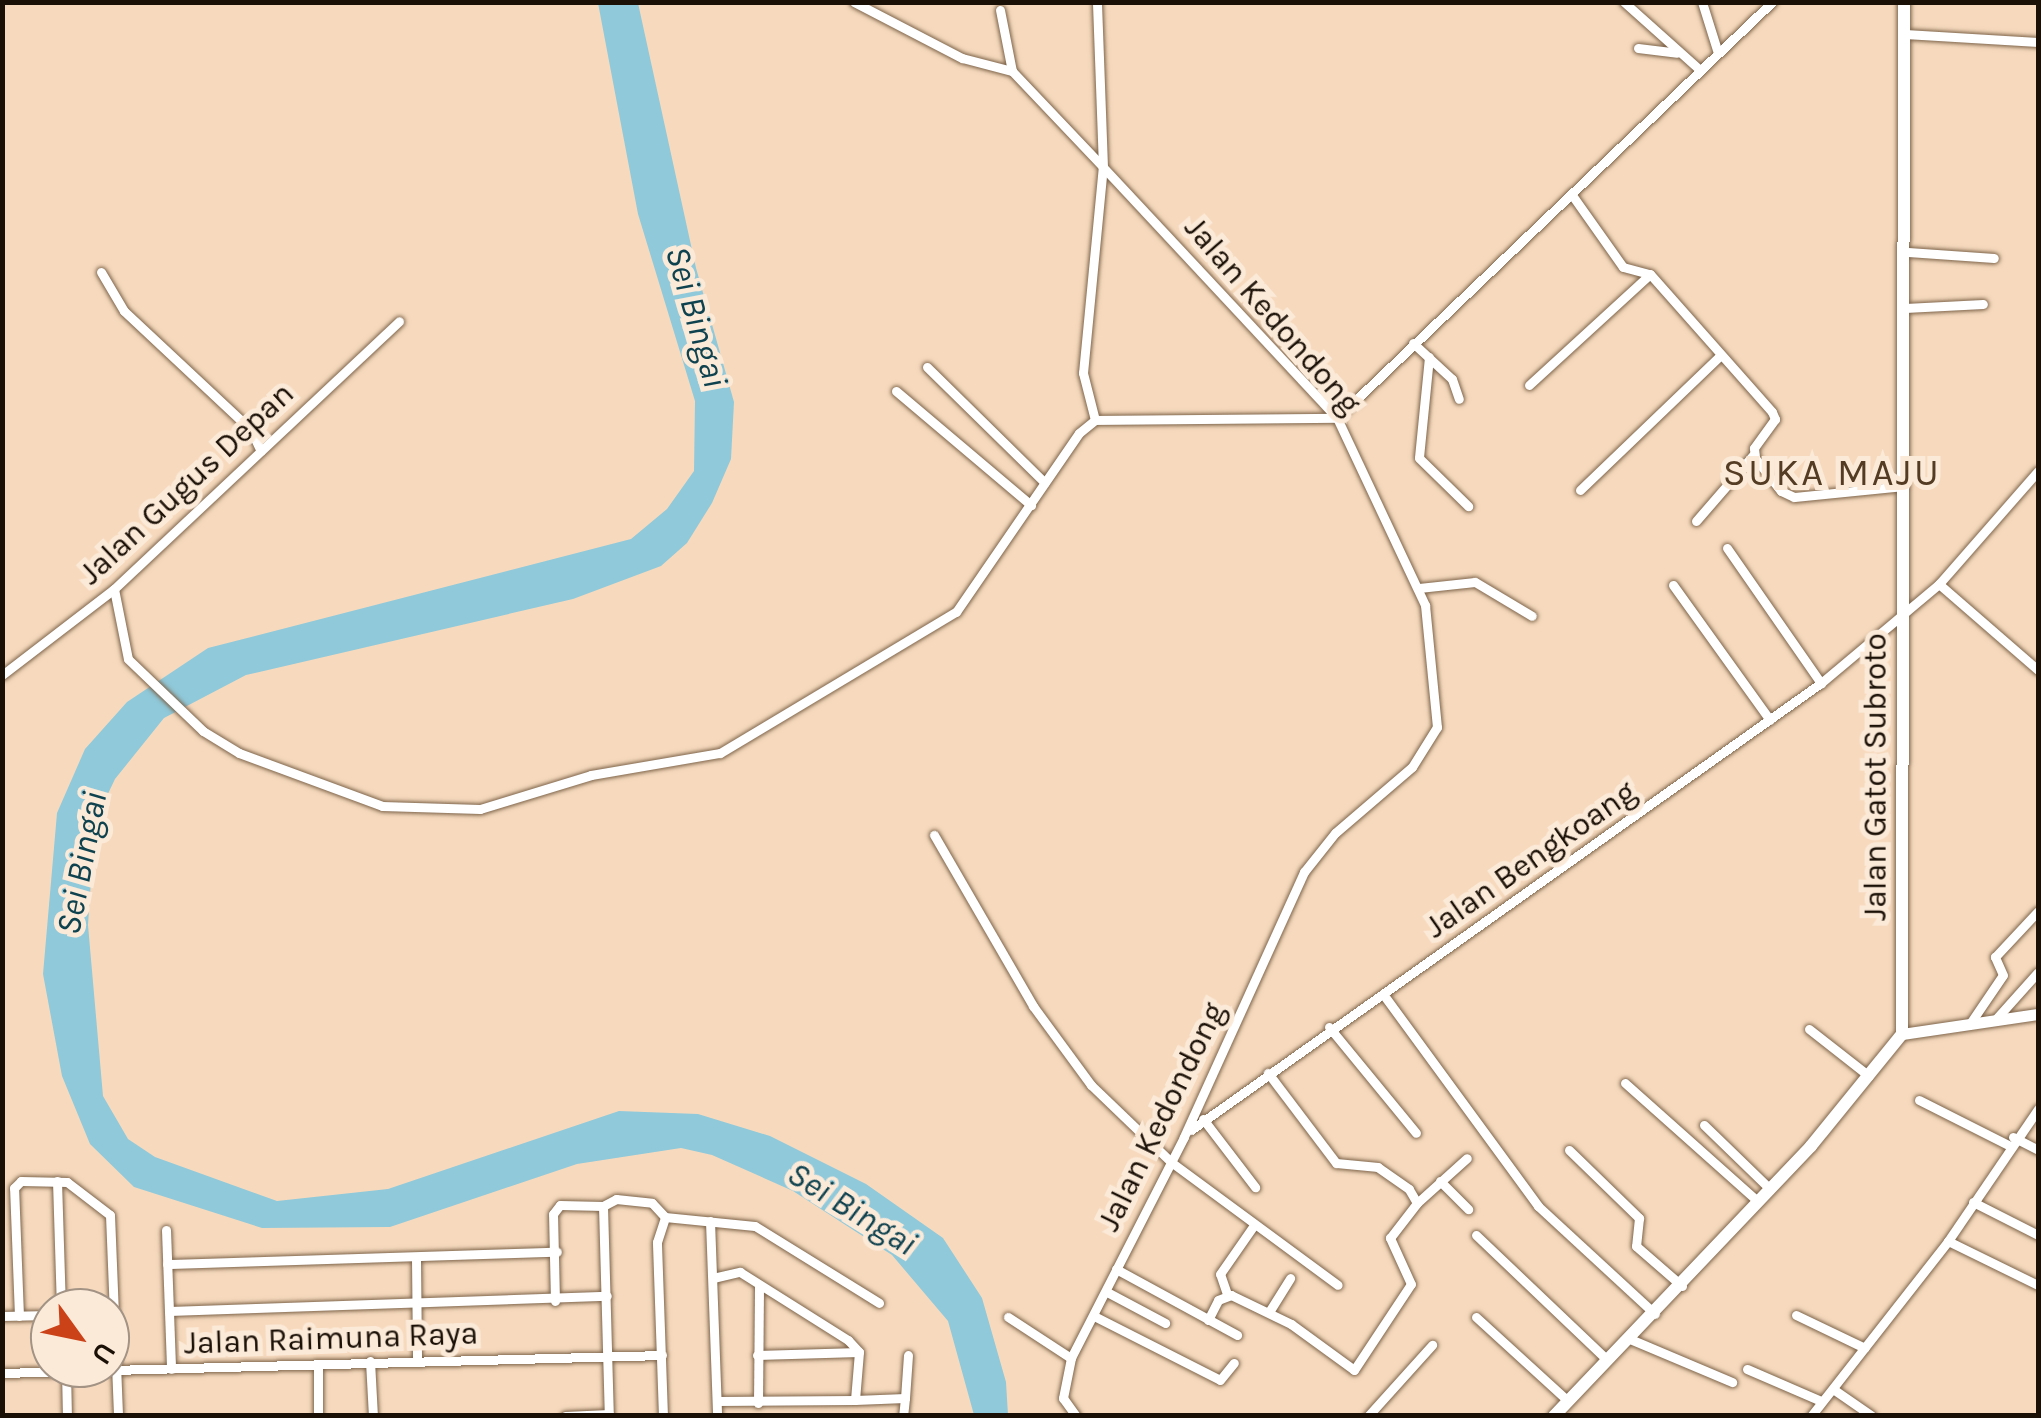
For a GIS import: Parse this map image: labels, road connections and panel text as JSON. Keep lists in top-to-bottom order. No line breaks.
{"streets":{"main road":["Jalan Gatot Subroto"],"street":["Jalan Kedondong","Jalan Gugus Depan","Jalan Bengkoang","Jalan Raimuna Raya"]},"crossings":[["Jalan Kedondong","Jalan Bengkoang"],["Jalan Gatot Subroto","Jalan Bengkoang"]],"districts":["SUKA MAJU"],"water":["Sei Bingai"],"north":"bottom right"}
